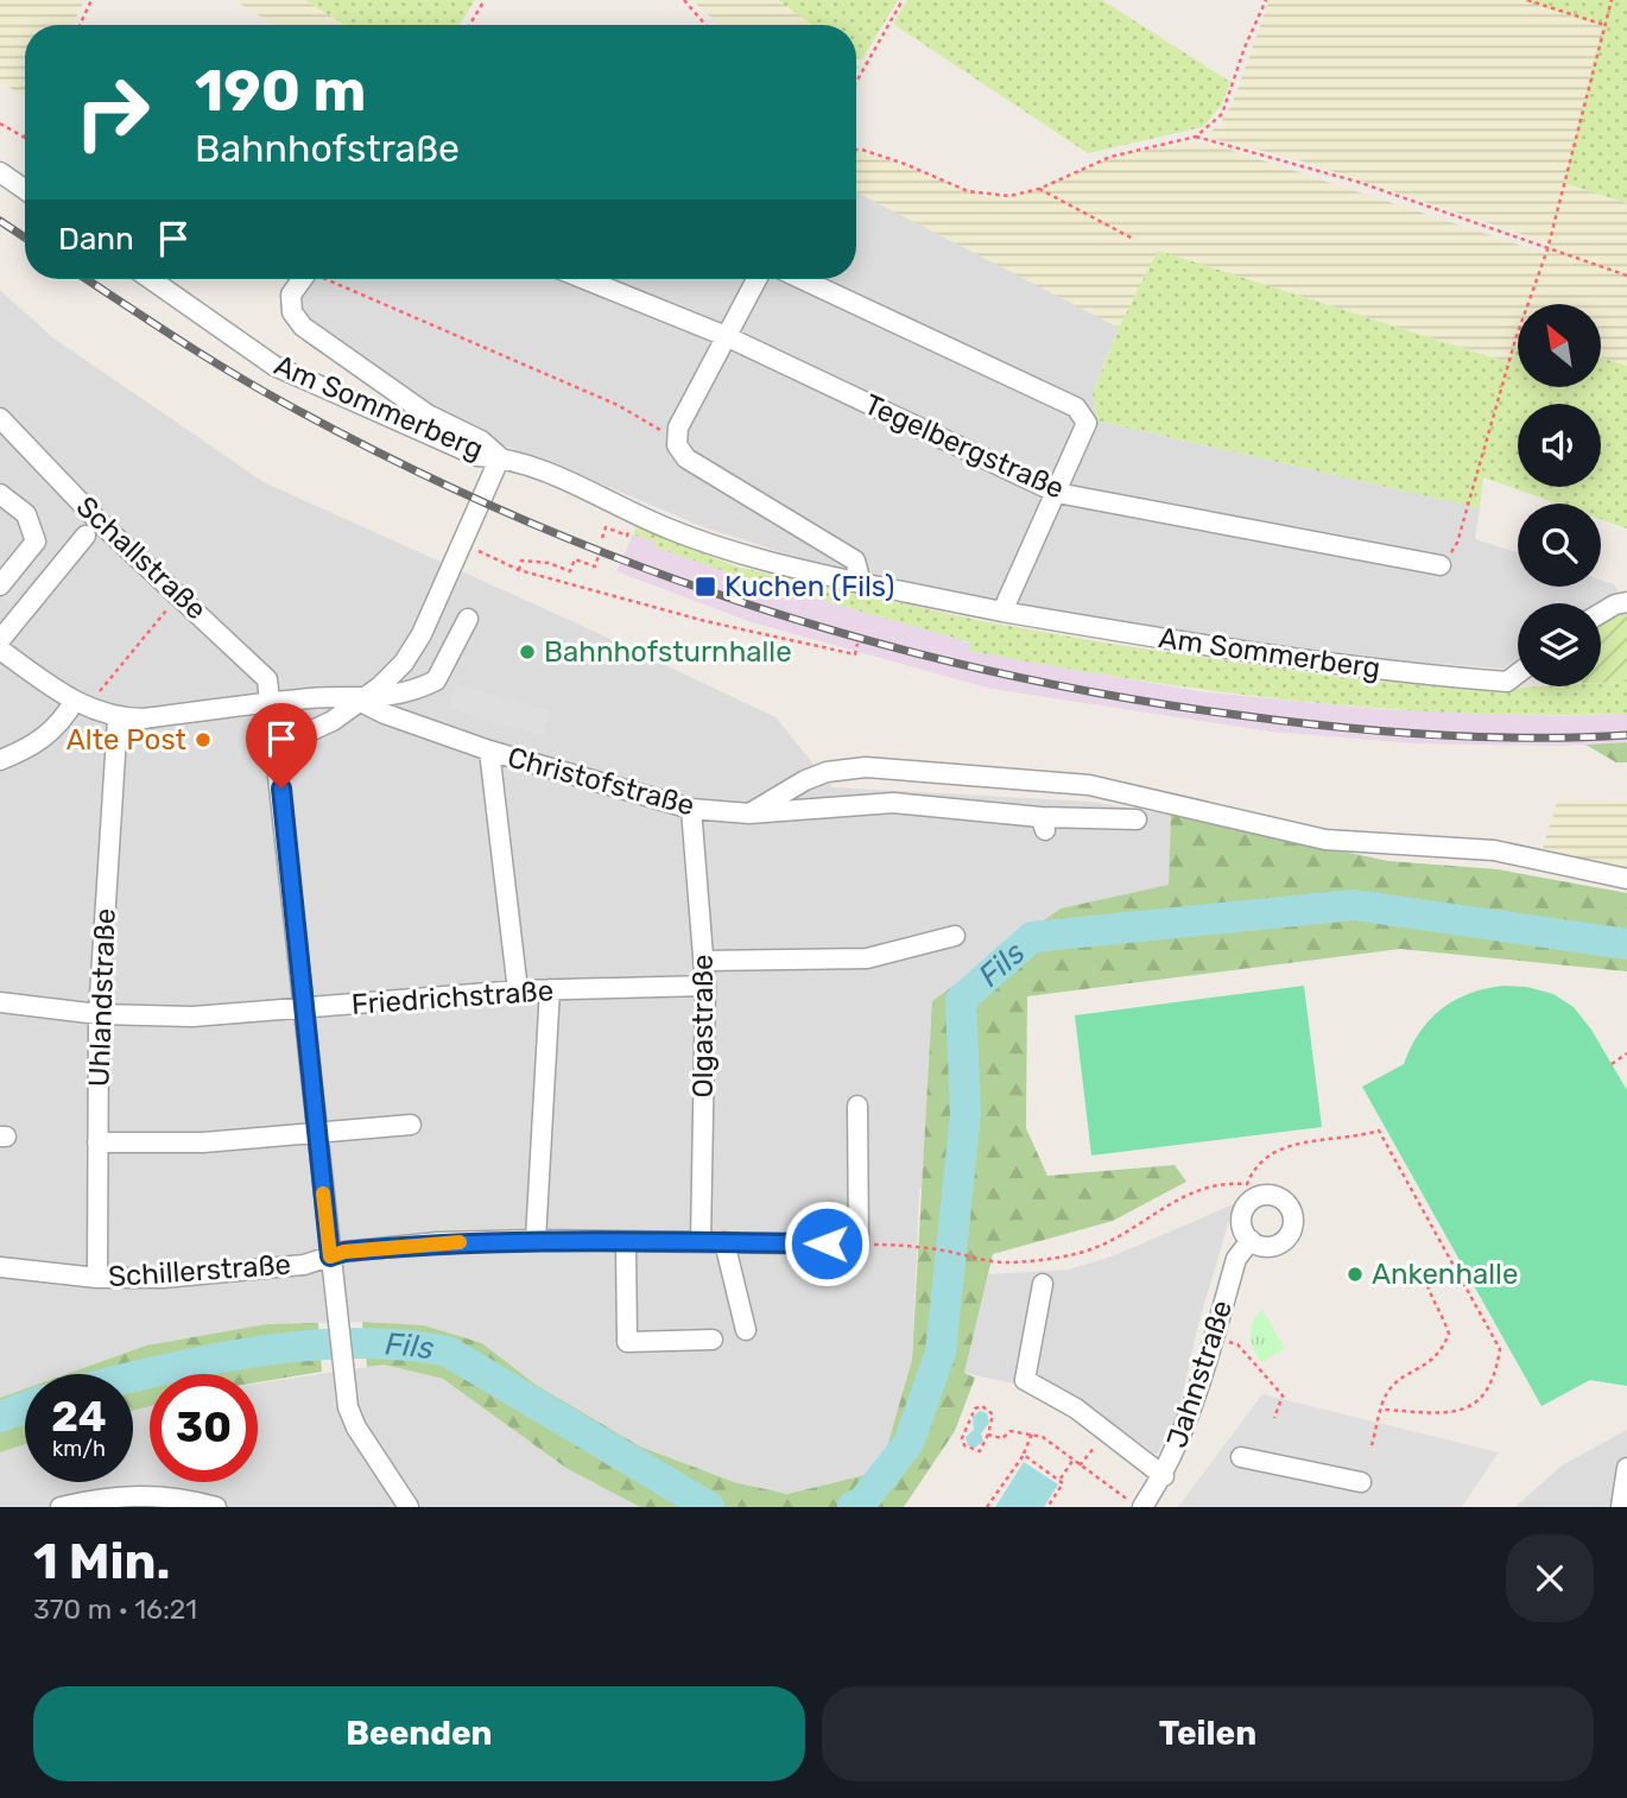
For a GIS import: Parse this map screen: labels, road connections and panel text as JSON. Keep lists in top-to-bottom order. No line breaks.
{"streets":{"street":["Am Sommerberg","Tegelbergstraße","Schallstraße","Christofstraße","Uhlandstraße","Friedrichstraße","Olgastraße","Schillerstraße","Jahnstraße"]},"crossings":[["Schallstraße","Friedrichstraße"],["Schallstraße","Schillerstraße"],["Christofstraße","Olgastraße"],["Uhlandstraße","Friedrichstraße"],["Uhlandstraße","Schillerstraße"],["Friedrichstraße","Olgastraße"],["Olgastraße","Schillerstraße"]],"water":["Fils"],"places":{"transit":["Kuchen (Fils)"],"other":["Bahnhofsturnhalle","Alte Post","Ankenhalle"]},"north":"top left","page":{"turn":["190 m","Bahnhofstraße"],"then":"Dann","speed":"24 km/h","limit":"30","heading":["1 Min.","370 m · 16:21"],"buttons":["Beenden","Teilen"]}}
